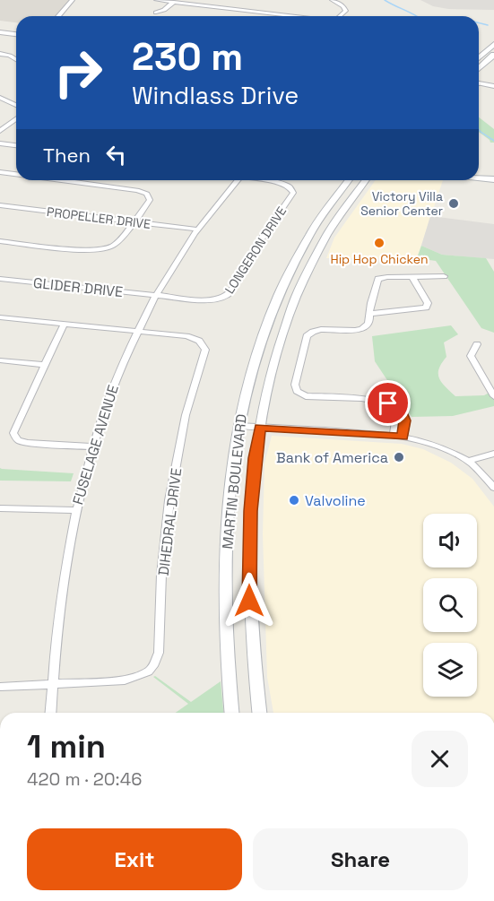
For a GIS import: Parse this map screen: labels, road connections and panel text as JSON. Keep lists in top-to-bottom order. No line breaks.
{"streets":{"main road":["MARTIN BOULEVARD"],"street":["PROPELLER DRIVE","LONGERON DRIVE","GLIDER DRIVE","FUSELAGE AVENUE","DIHEDRAL DRIVE"]},"crossings":[["PROPELLER DRIVE","FUSELAGE AVENUE"],["LONGERON DRIVE","GLIDER DRIVE"],["LONGERON DRIVE","FUSELAGE AVENUE"],["GLIDER DRIVE","FUSELAGE AVENUE"],["FUSELAGE AVENUE","DIHEDRAL DRIVE"]],"places":["Victory Villa Senior Center","Hip Hop Chicken","Bank of America","Valvoline"],"page":{"turn":["230 m","Windlass Drive"],"then":"Then","heading":["1 min","420 m · 20:46"],"buttons":["Exit","Share"]}}
